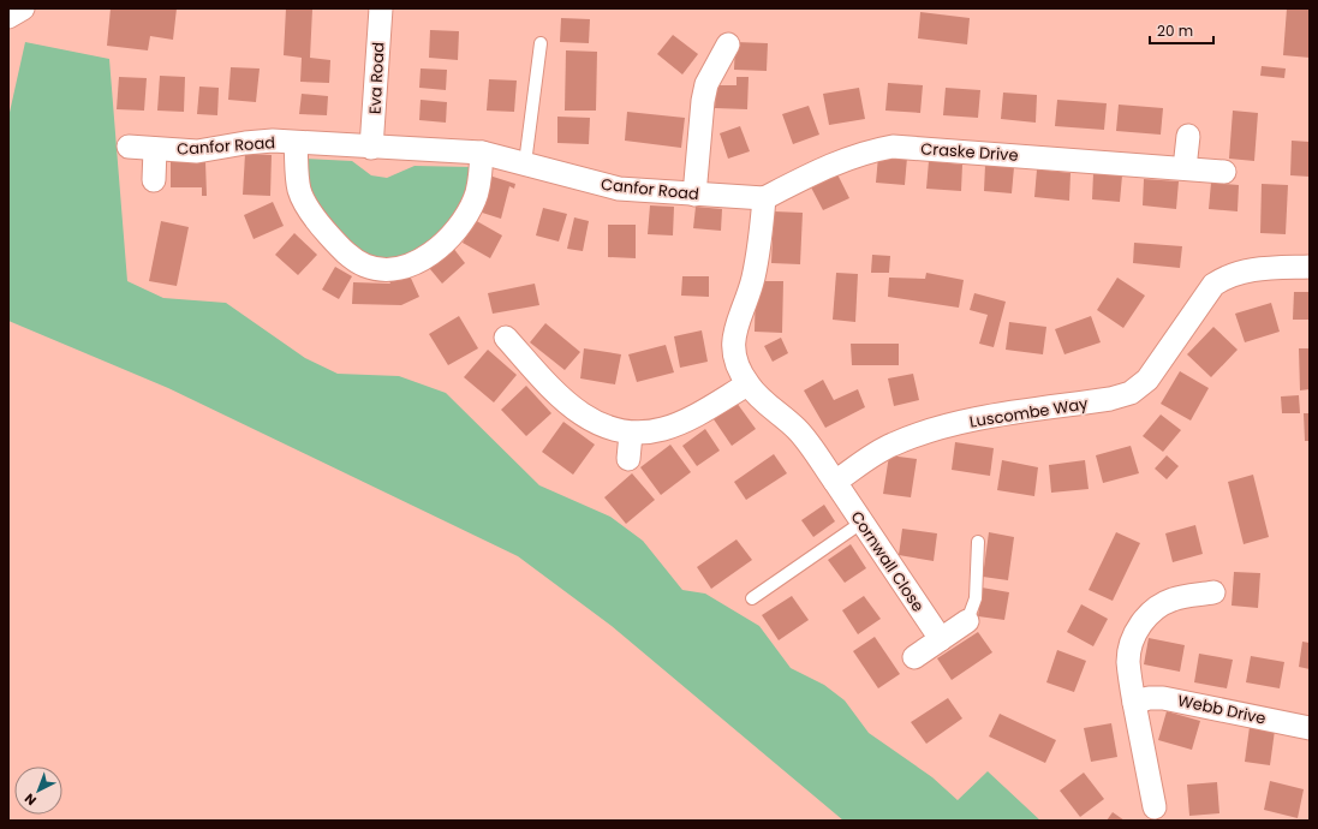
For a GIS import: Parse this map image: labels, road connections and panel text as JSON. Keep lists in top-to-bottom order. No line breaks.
{"streets":{"street":["Eva Road","Canfor Road","Craske Drive","Luscombe Way","Cornwall Close","Webb Drive"]},"crossings":[["Eva Road","Canfor Road"],["Canfor Road","Craske Drive"],["Luscombe Way","Cornwall Close"]],"scale_bar":"20 m","north":"bottom left"}
